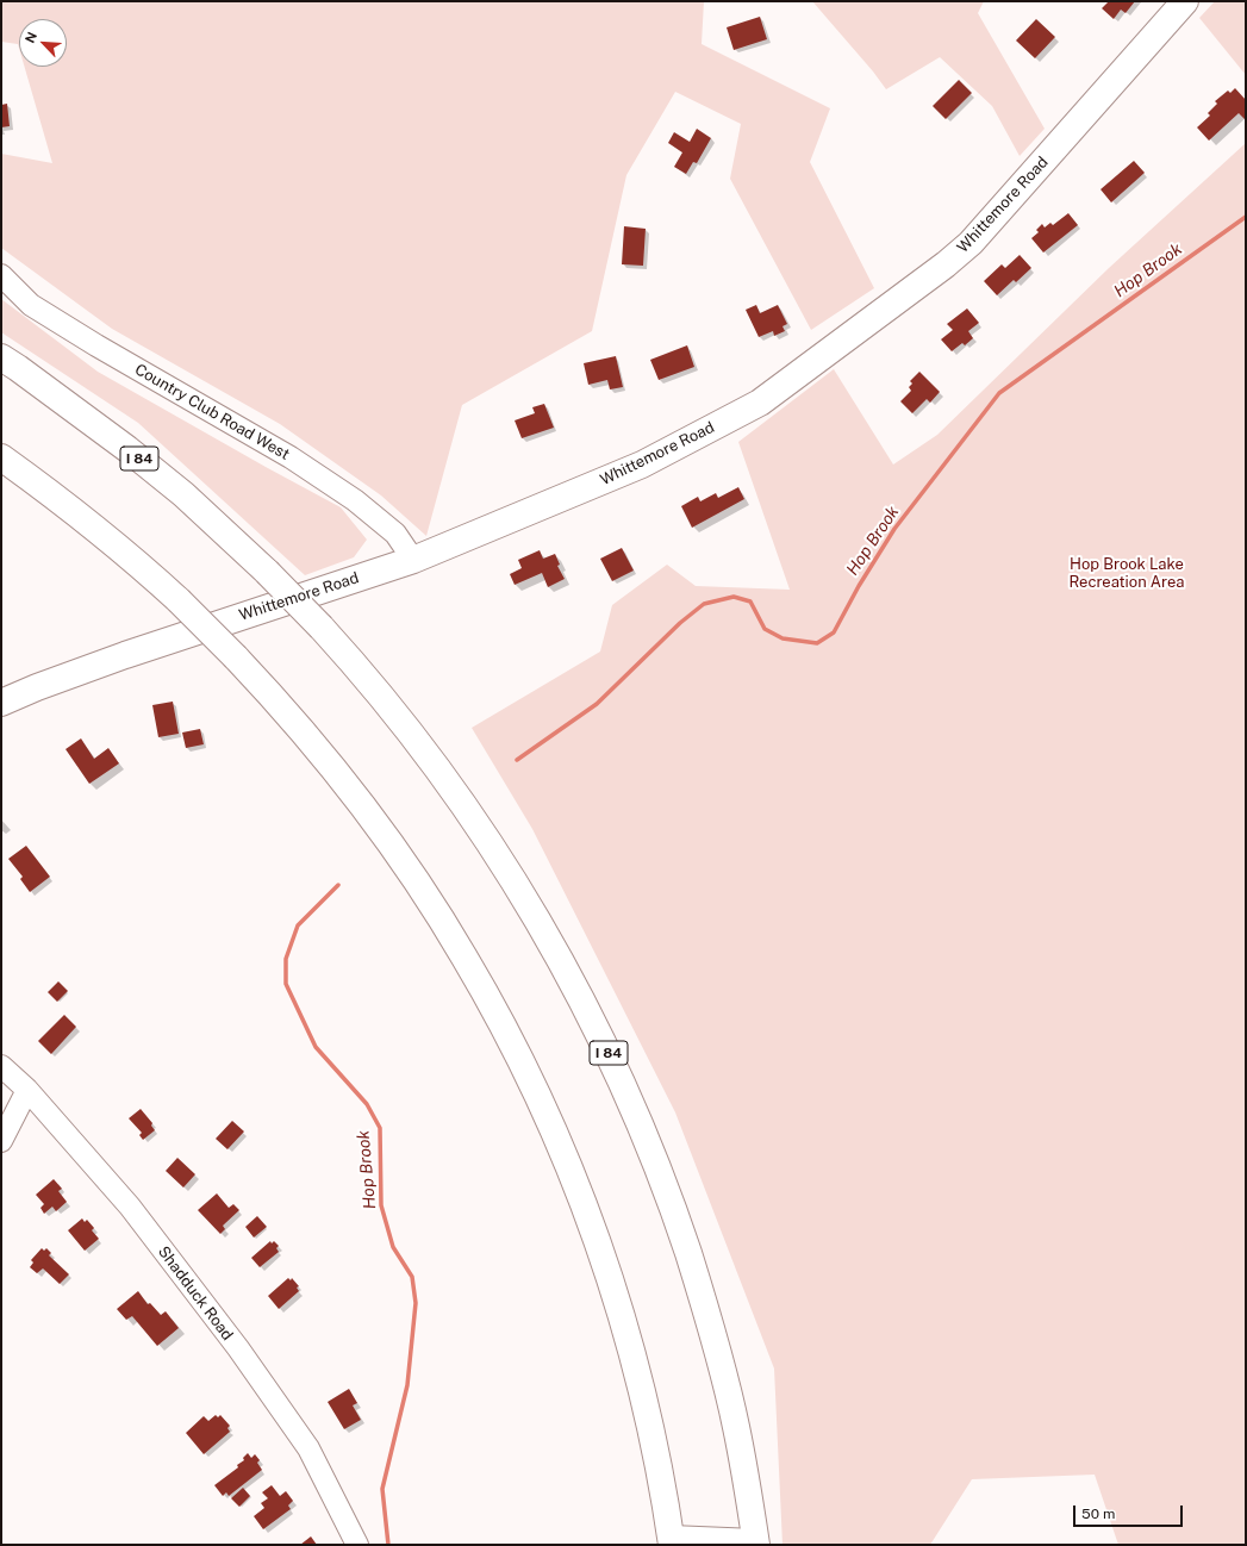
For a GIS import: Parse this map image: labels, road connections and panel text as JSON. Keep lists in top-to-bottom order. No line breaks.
{"streets":{"main road":["Whittemore Road","I 84"],"street":["Country Club Road West","Shadduck Road"]},"crossings":[["Whittemore Road","Country Club Road West"]],"water":["Hop Brook"],"parks":["Hop Brook Lake Recreation Area"],"scale_bar":"50 m","north":"top left"}
